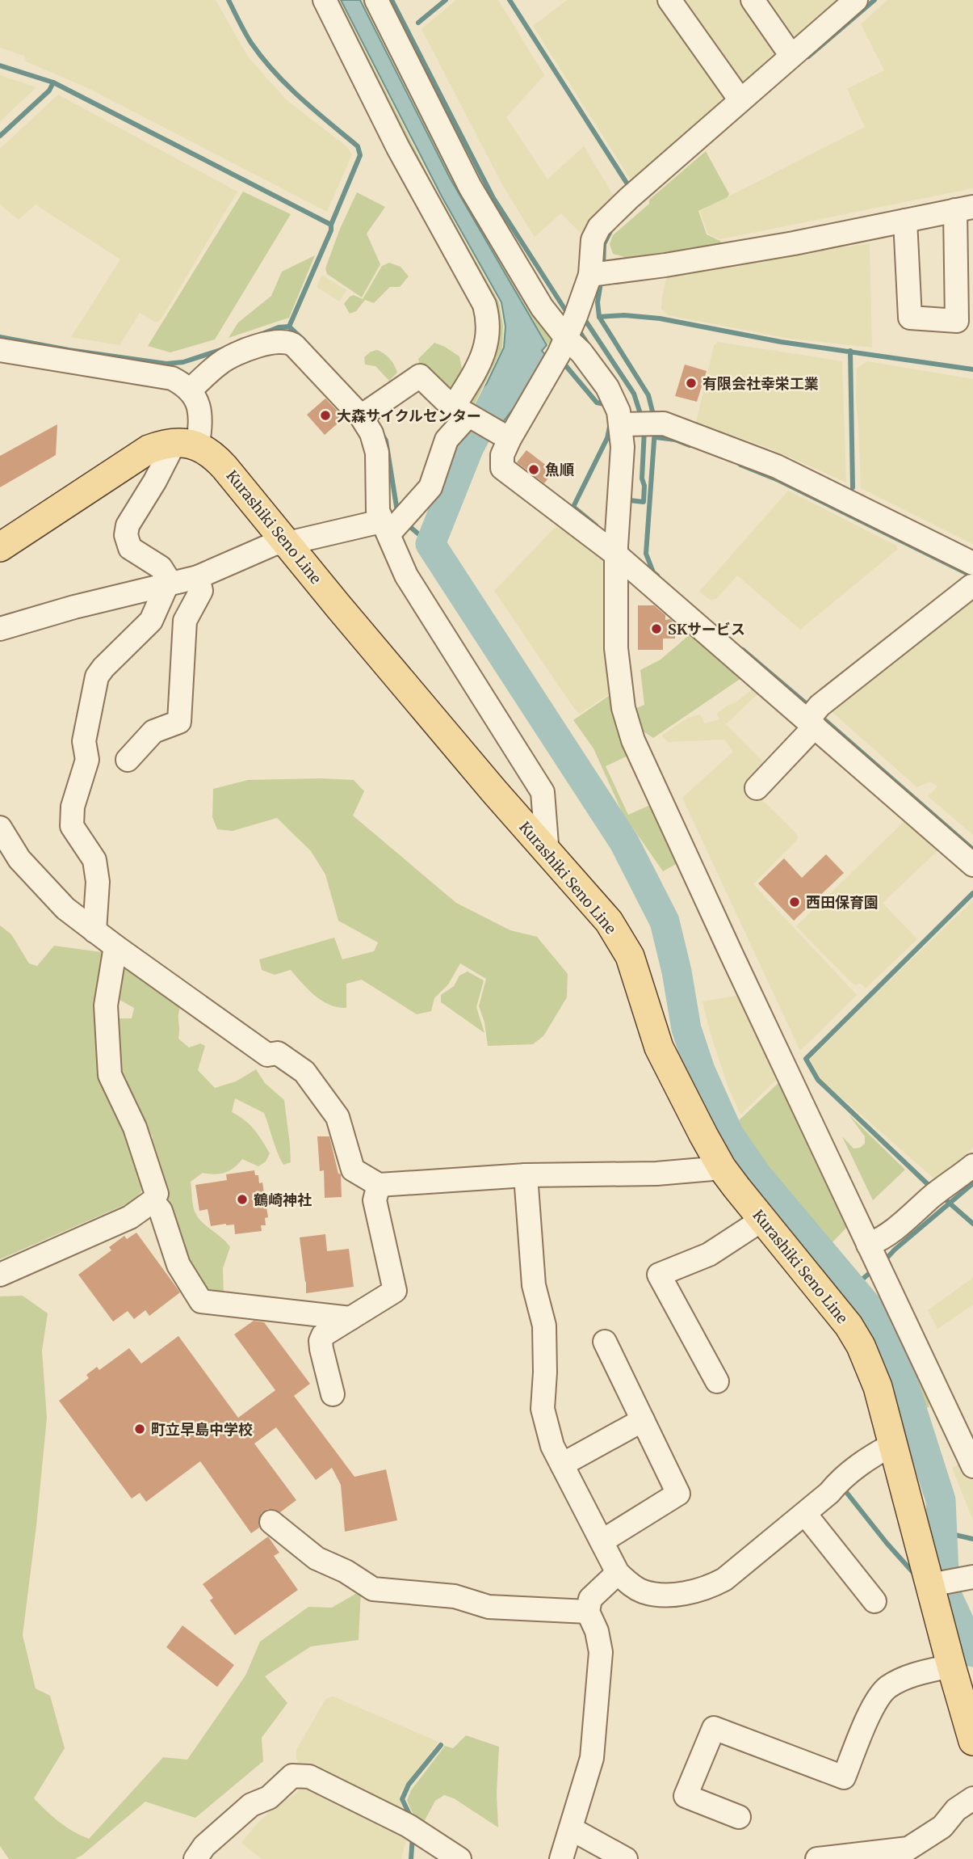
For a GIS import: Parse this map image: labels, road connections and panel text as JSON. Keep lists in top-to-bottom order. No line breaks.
{"streets":{"main road":["Kurashiki Seno Line"]},"places":["有限会社幸栄工業","大森サイクルセンター","魚順","SKサービス","西田保育園","鶴崎神社","町立早島中学校"]}
